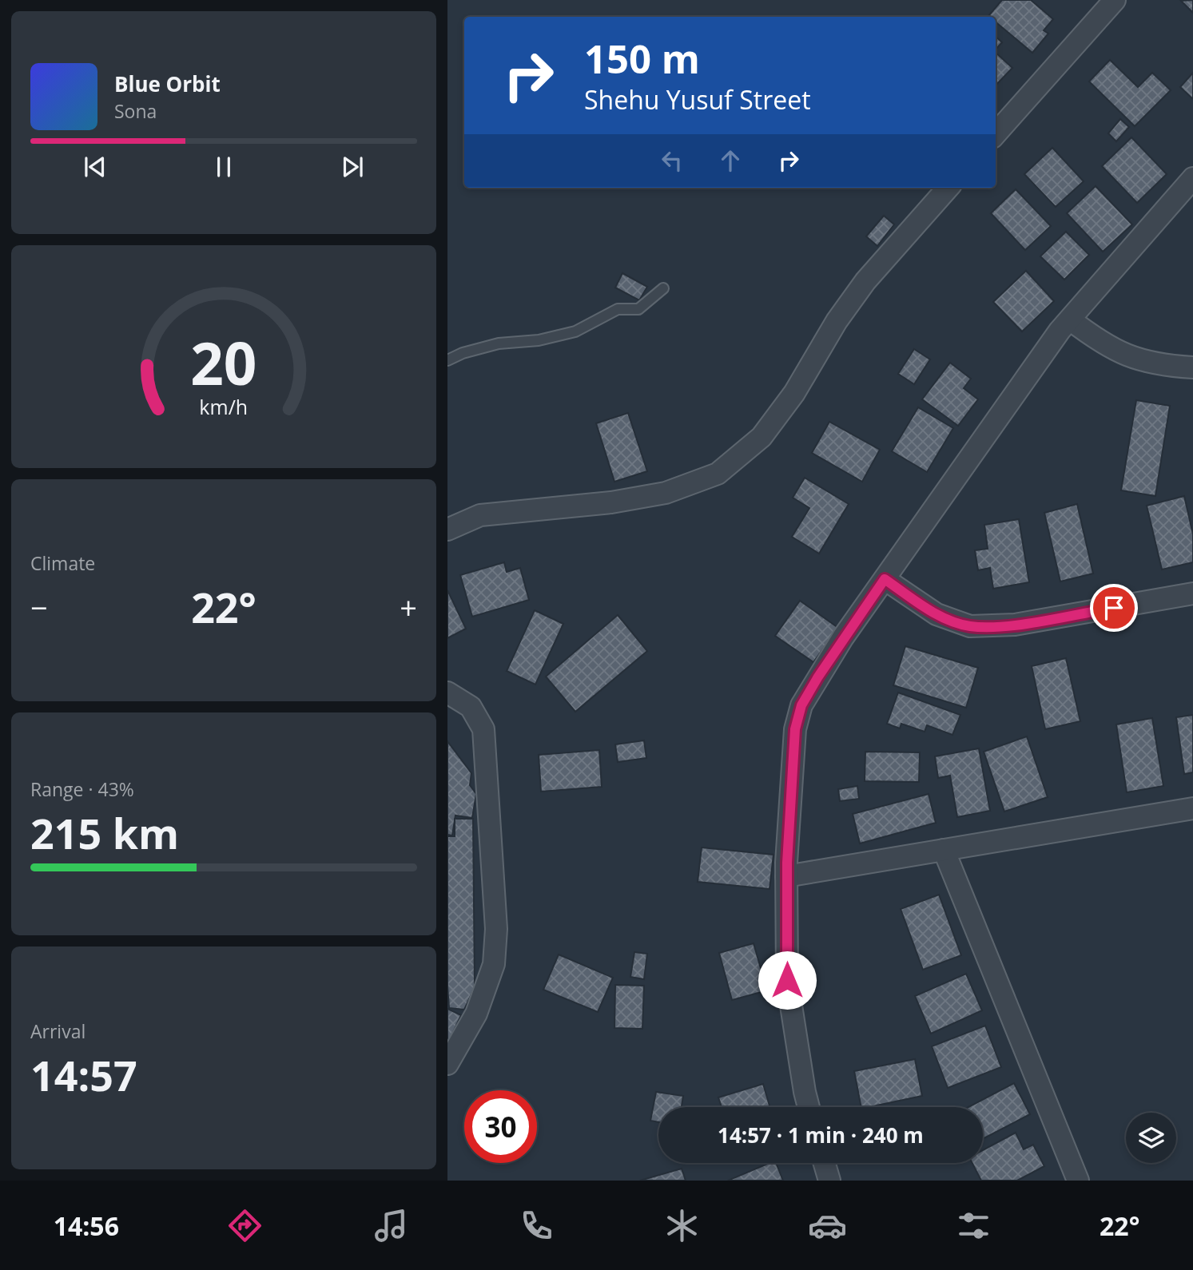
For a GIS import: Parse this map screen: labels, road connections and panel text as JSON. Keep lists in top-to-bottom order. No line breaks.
{"page":{"turn":["150 m","Shehu Yusuf Street"],"song":["Blue Orbit","Sona"],"tile":["Climate",["Range · 43%","215 km"],["Arrival","14:57"]],"heat":["−","22°","+"],"limit":"30","trip":"14:57 · 1 min · 240 m","tabs":["14:56","22°"],"gauge":["20","km/h"]}}
